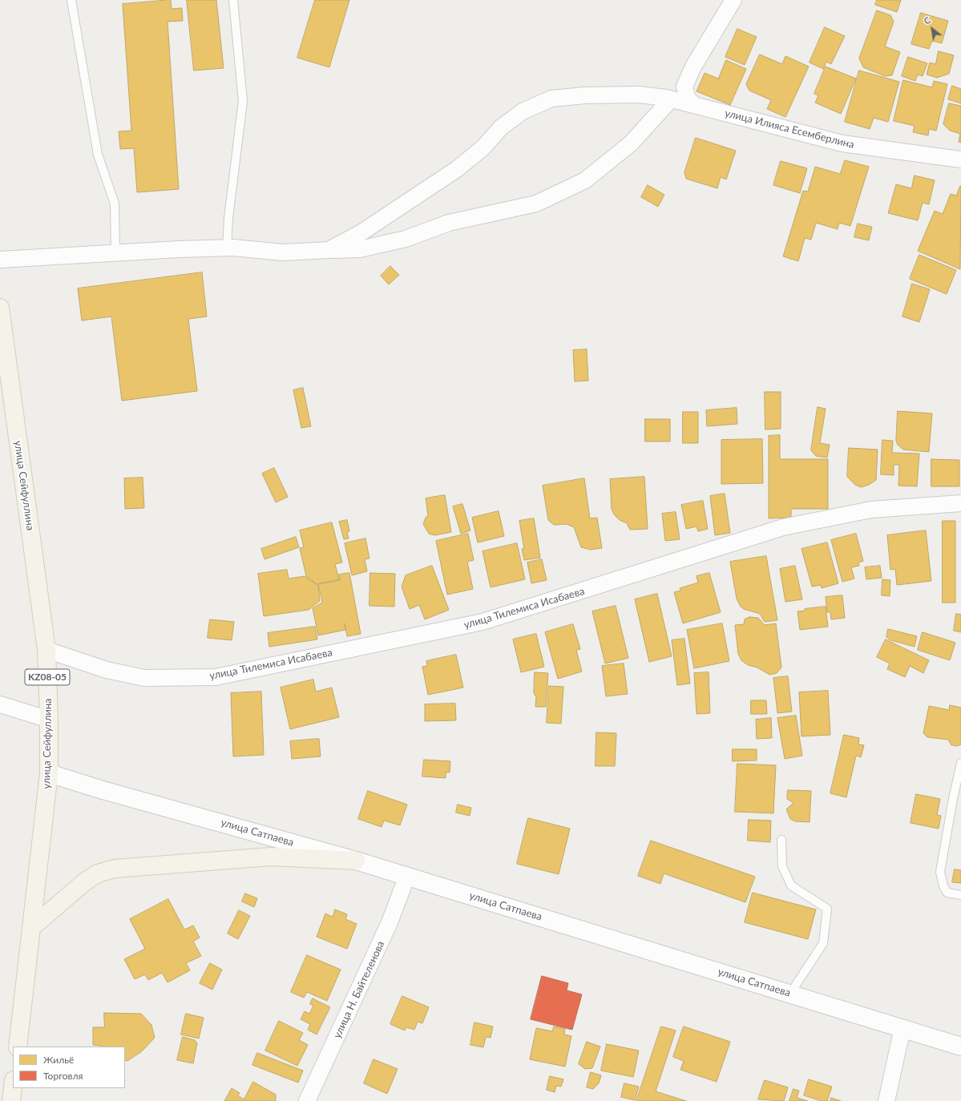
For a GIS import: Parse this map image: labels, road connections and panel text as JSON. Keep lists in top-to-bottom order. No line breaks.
{"streets":{"main road":["улица Сейфуллина","KZ08-05"],"street":["улица Илияса Есемберлина","улица Тилемиса Исабаева","улица Сатпаева","улица Н. Байтеленова"]},"crossings":[["улица Сейфуллина","улица Тилемиса Исабаева"],["улица Сейфуллина","улица Сатпаева"],["улица Сатпаева","улица Н. Байтеленова"]],"legend":["Жильё","Торговля"],"north":"top left"}
